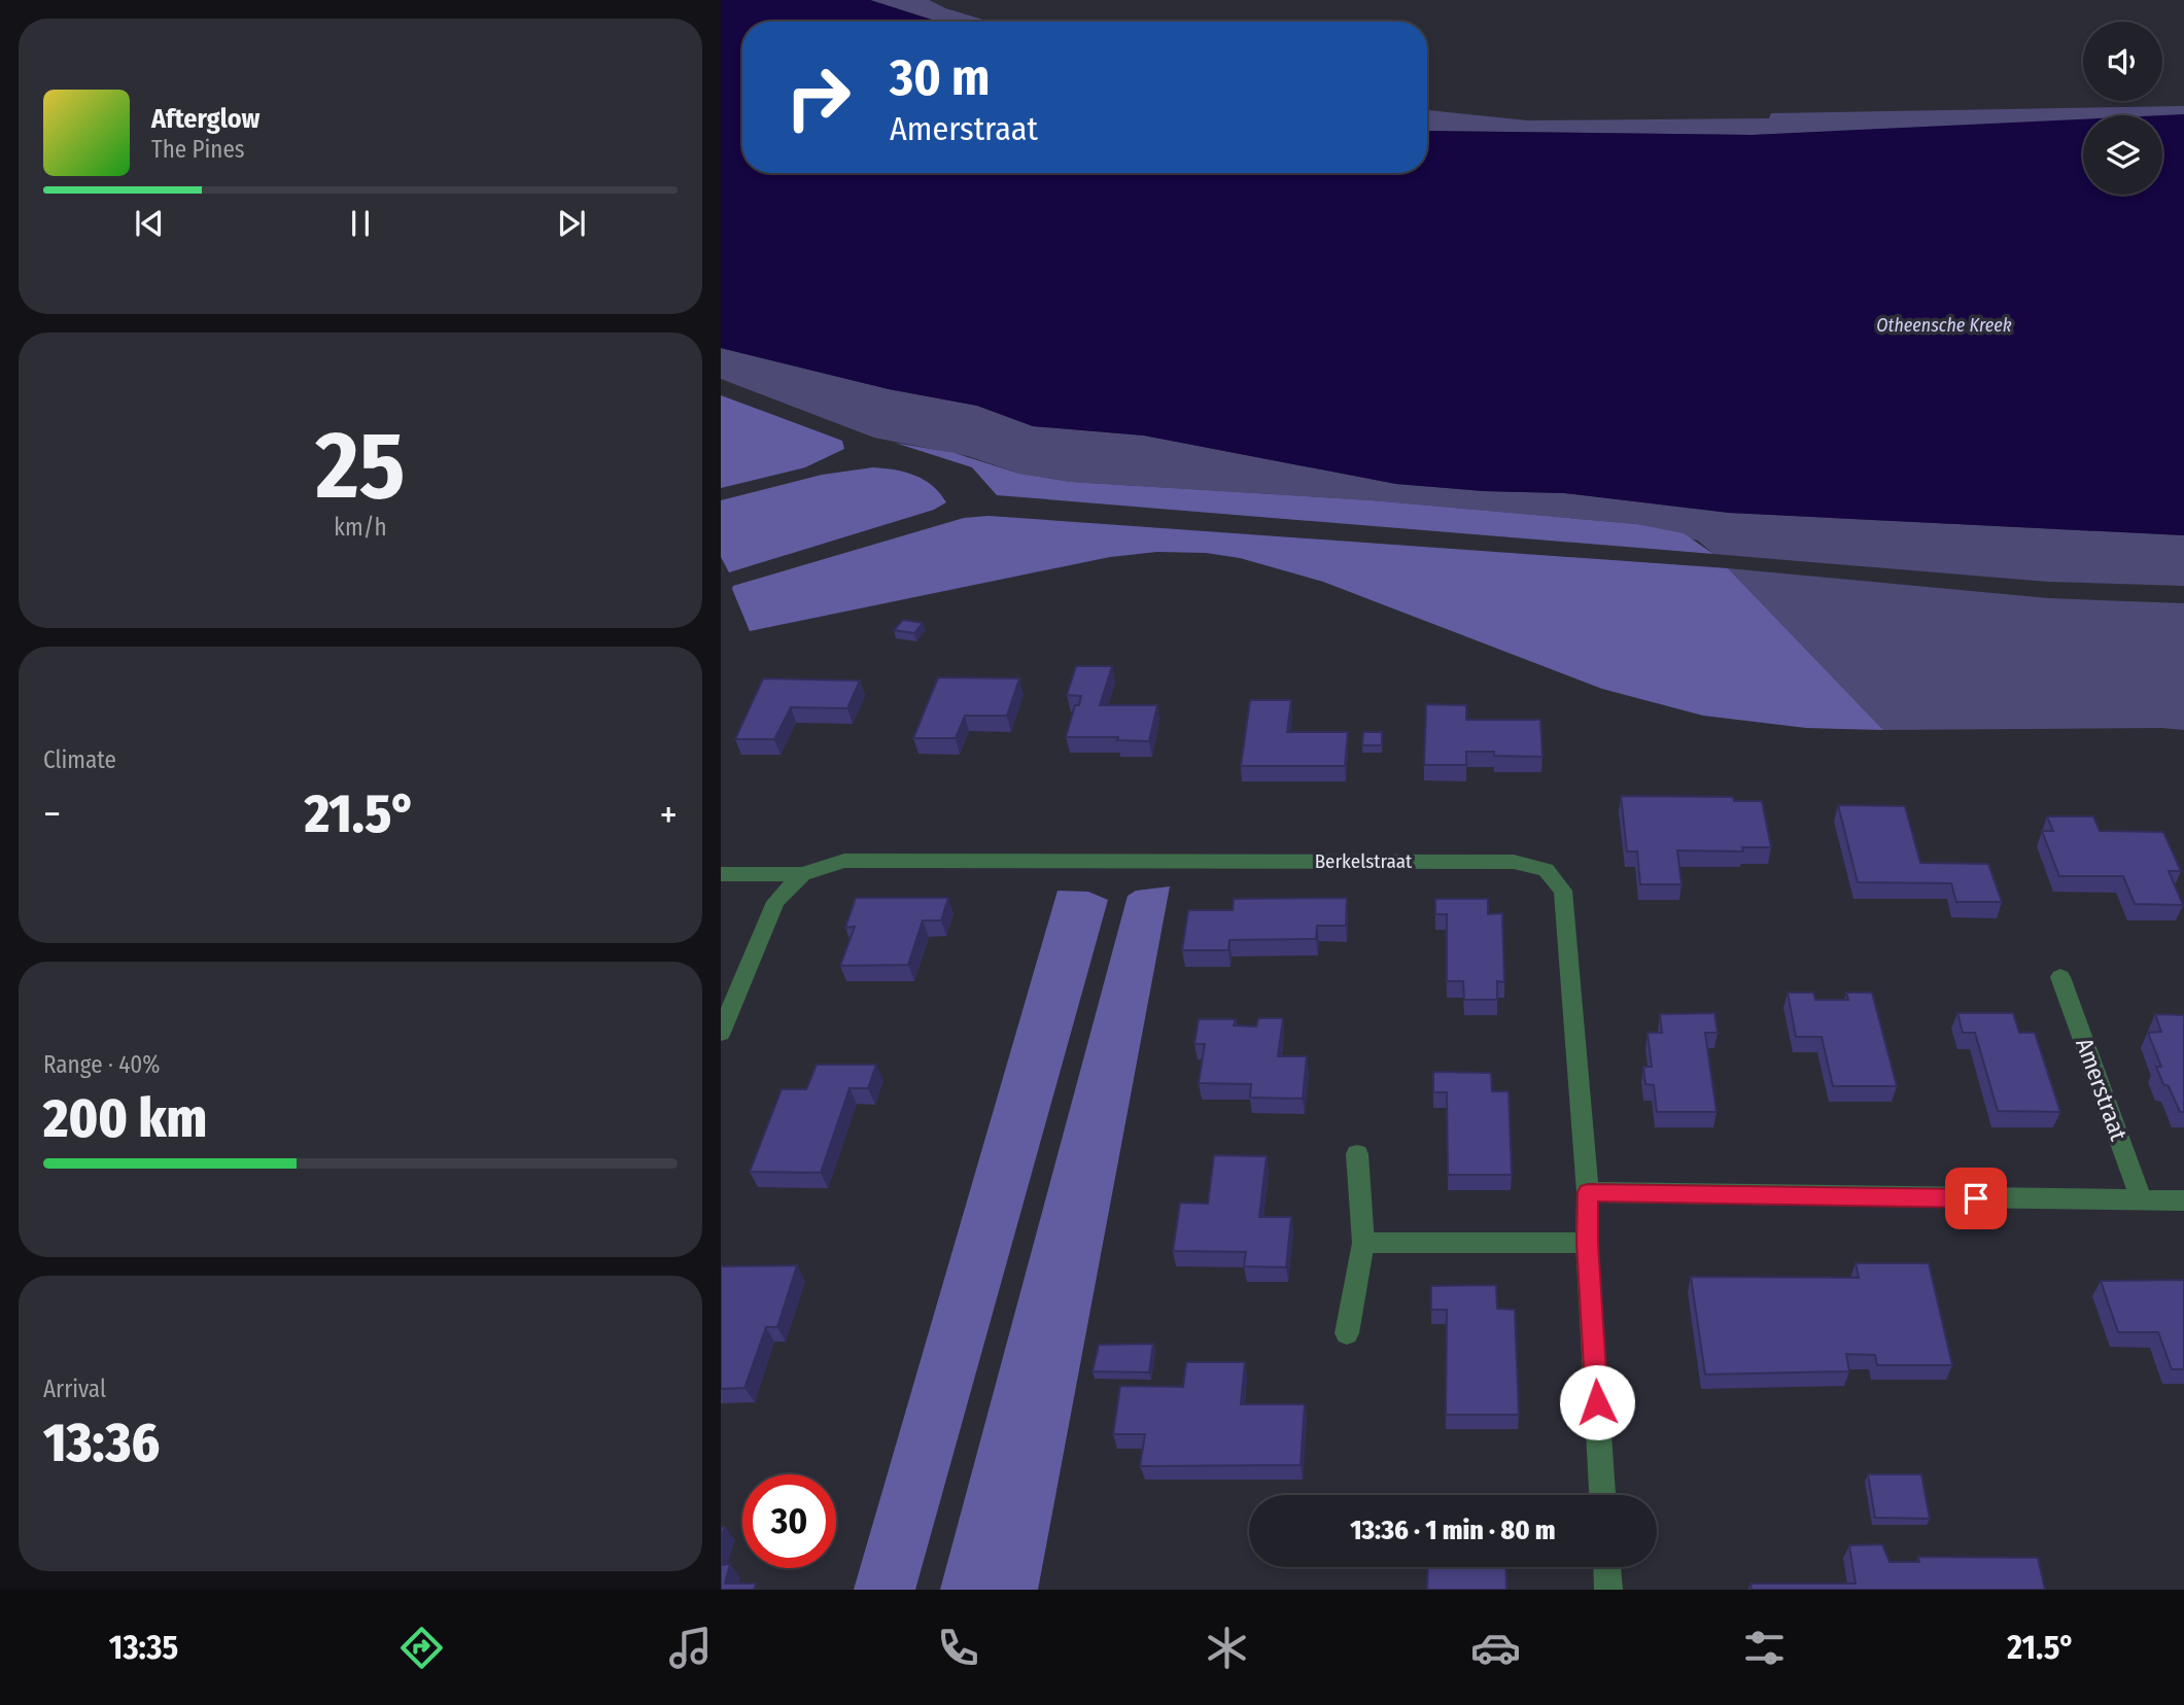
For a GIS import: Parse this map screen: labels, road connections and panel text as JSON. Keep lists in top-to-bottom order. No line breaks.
{"streets":{"street":["Berkelstraat","Amerstraat"]},"water":["Otheensche Kreek"],"page":{"turn":["30 m","Amerstraat"],"song":["Afterglow","The Pines"],"tile":[["25","km/h"],"Climate",["Range · 40%","200 km"],["Arrival","13:36"]],"heat":["−","21.5°","+"],"limit":"30","trip":"13:36 · 1 min · 80 m","tabs":["13:35","21.5°"]}}
